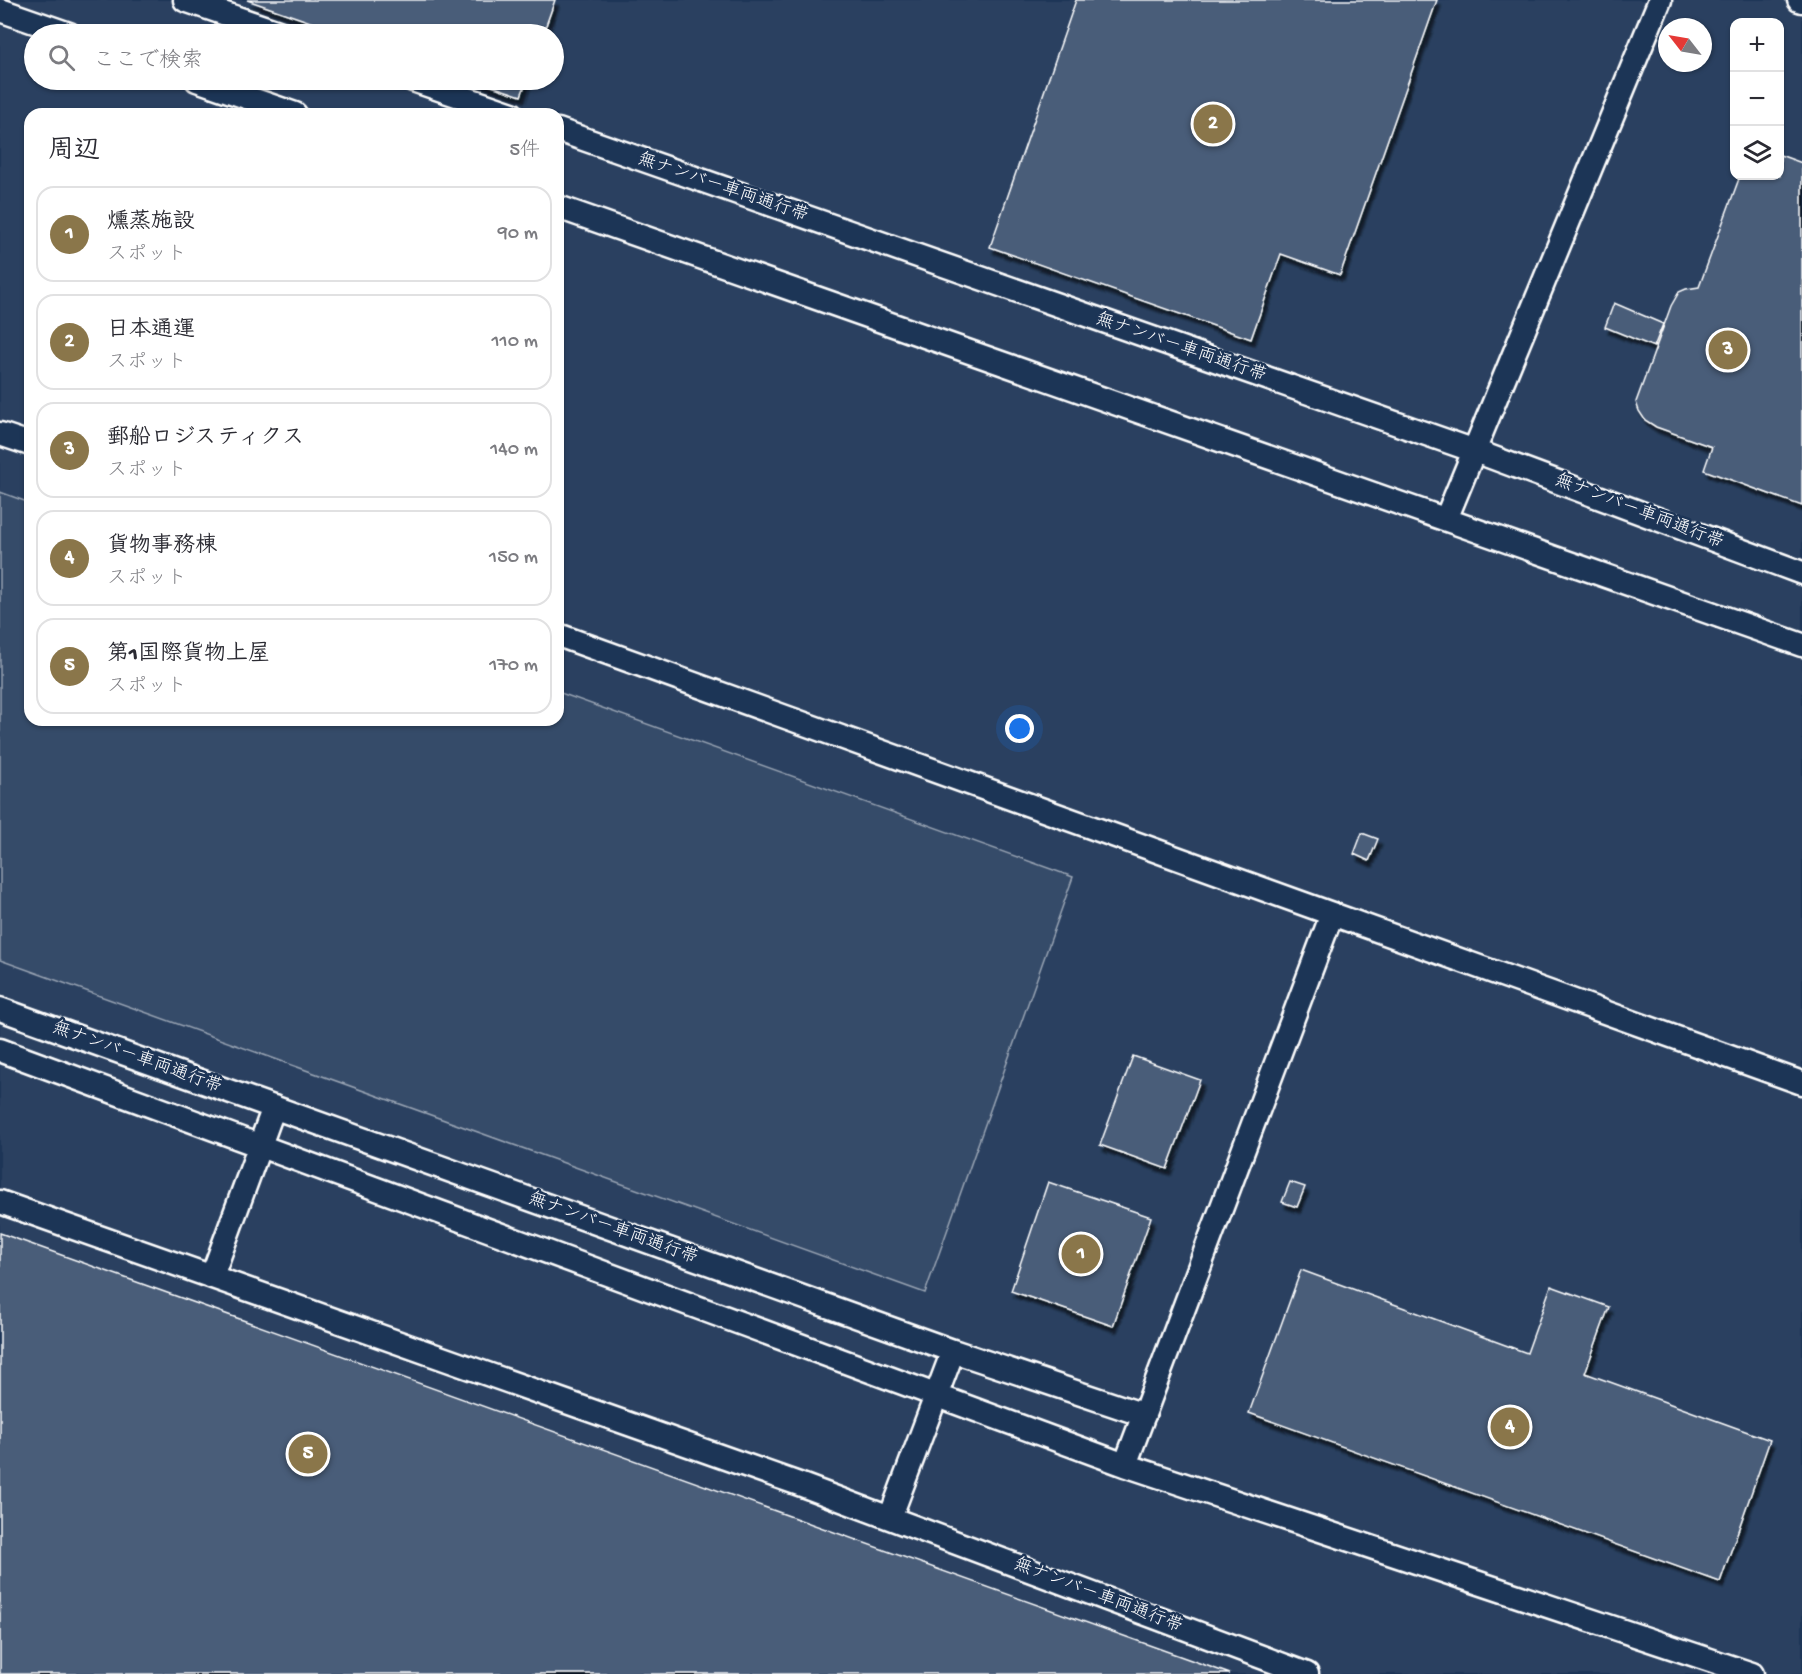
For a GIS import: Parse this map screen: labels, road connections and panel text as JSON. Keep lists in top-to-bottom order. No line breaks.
{"streets":{"lane":["無ナンバー車両通行帯"]},"north":"top left","page":{"map_buttons":["+","−"],"search":"ここで検索","pins":["2","3","1","4","5"],"heading":["周辺","5件"],"list":[{"mark":"1","name":"燻蒸施設","note":"スポット","value":"90 m"},{"mark":"2","name":"日本通運","note":"スポット","value":"110 m"},{"mark":"3","name":"郵船ロジスティクス","note":"スポット","value":"140 m"},{"mark":"4","name":"貨物事務棟","note":"スポット","value":"150 m"},{"mark":"5","name":"第1国際貨物上屋","note":"スポット","value":"170 m"}]}}
